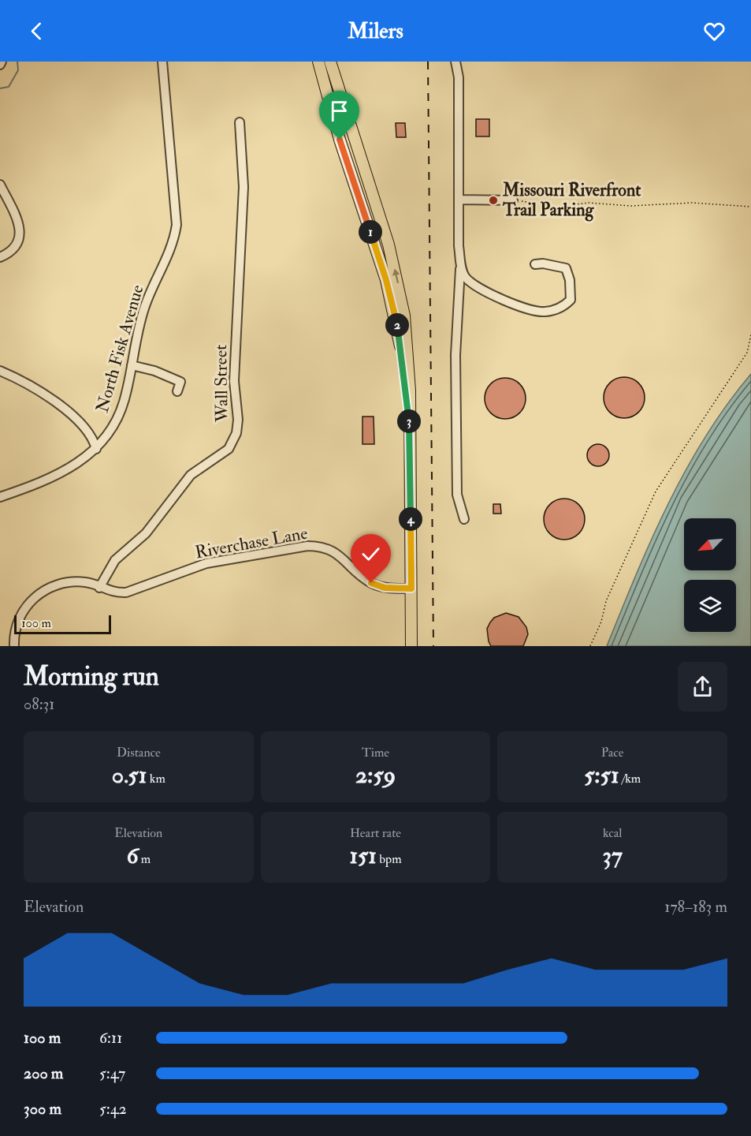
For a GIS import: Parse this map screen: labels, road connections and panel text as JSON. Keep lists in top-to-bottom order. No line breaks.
{"streets":{"street":["North Fisk Avenue","Wall Street","Riverchase Lane"]},"crossings":[["Wall Street","Riverchase Lane"]],"places":["Missouri Riverfront Trail Parking"],"scale_bar":"100 m","north":"bottom left","page":{"header":"Milers","pins":["1","2","3","4"],"scale":"100 m","heading":["Morning run","08:31"],"stats":[["Distance","0.51 km"],["Time","2:59"],["Pace","5:51 /km"],["Elevation","6 m"],["Heart rate","151 bpm"],["kcal","37"]],"chart":["Elevation","178–183 m"],"list":[{"name":"100 m","note":"6:11"},{"name":"200 m","note":"5:47"},{"name":"300 m","note":"5:42"}]}}
